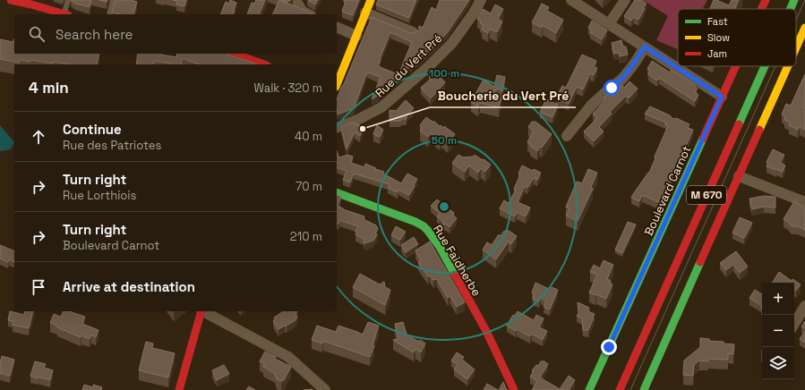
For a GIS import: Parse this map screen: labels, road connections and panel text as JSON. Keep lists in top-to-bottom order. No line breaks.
{"streets":{"street":["Rue du Vert Pré","Boulevard Carnot","M 670","Rue Faidherbe"]},"places":["Boucherie du Vert Pré"],"legend":["Fast","Slow","Jam"],"page":{"search":"Search here","heading":["4 min","Walk · 320 m"],"list":[["Continue","Rue des Patriotes","40 m"],["Turn right","Rue Lorthiois","70 m"],["Turn right","Boulevard Carnot","210 m"],"Arrive at destination"],"map_buttons":["+","−"]},"rings":["100 m","50 m"]}
